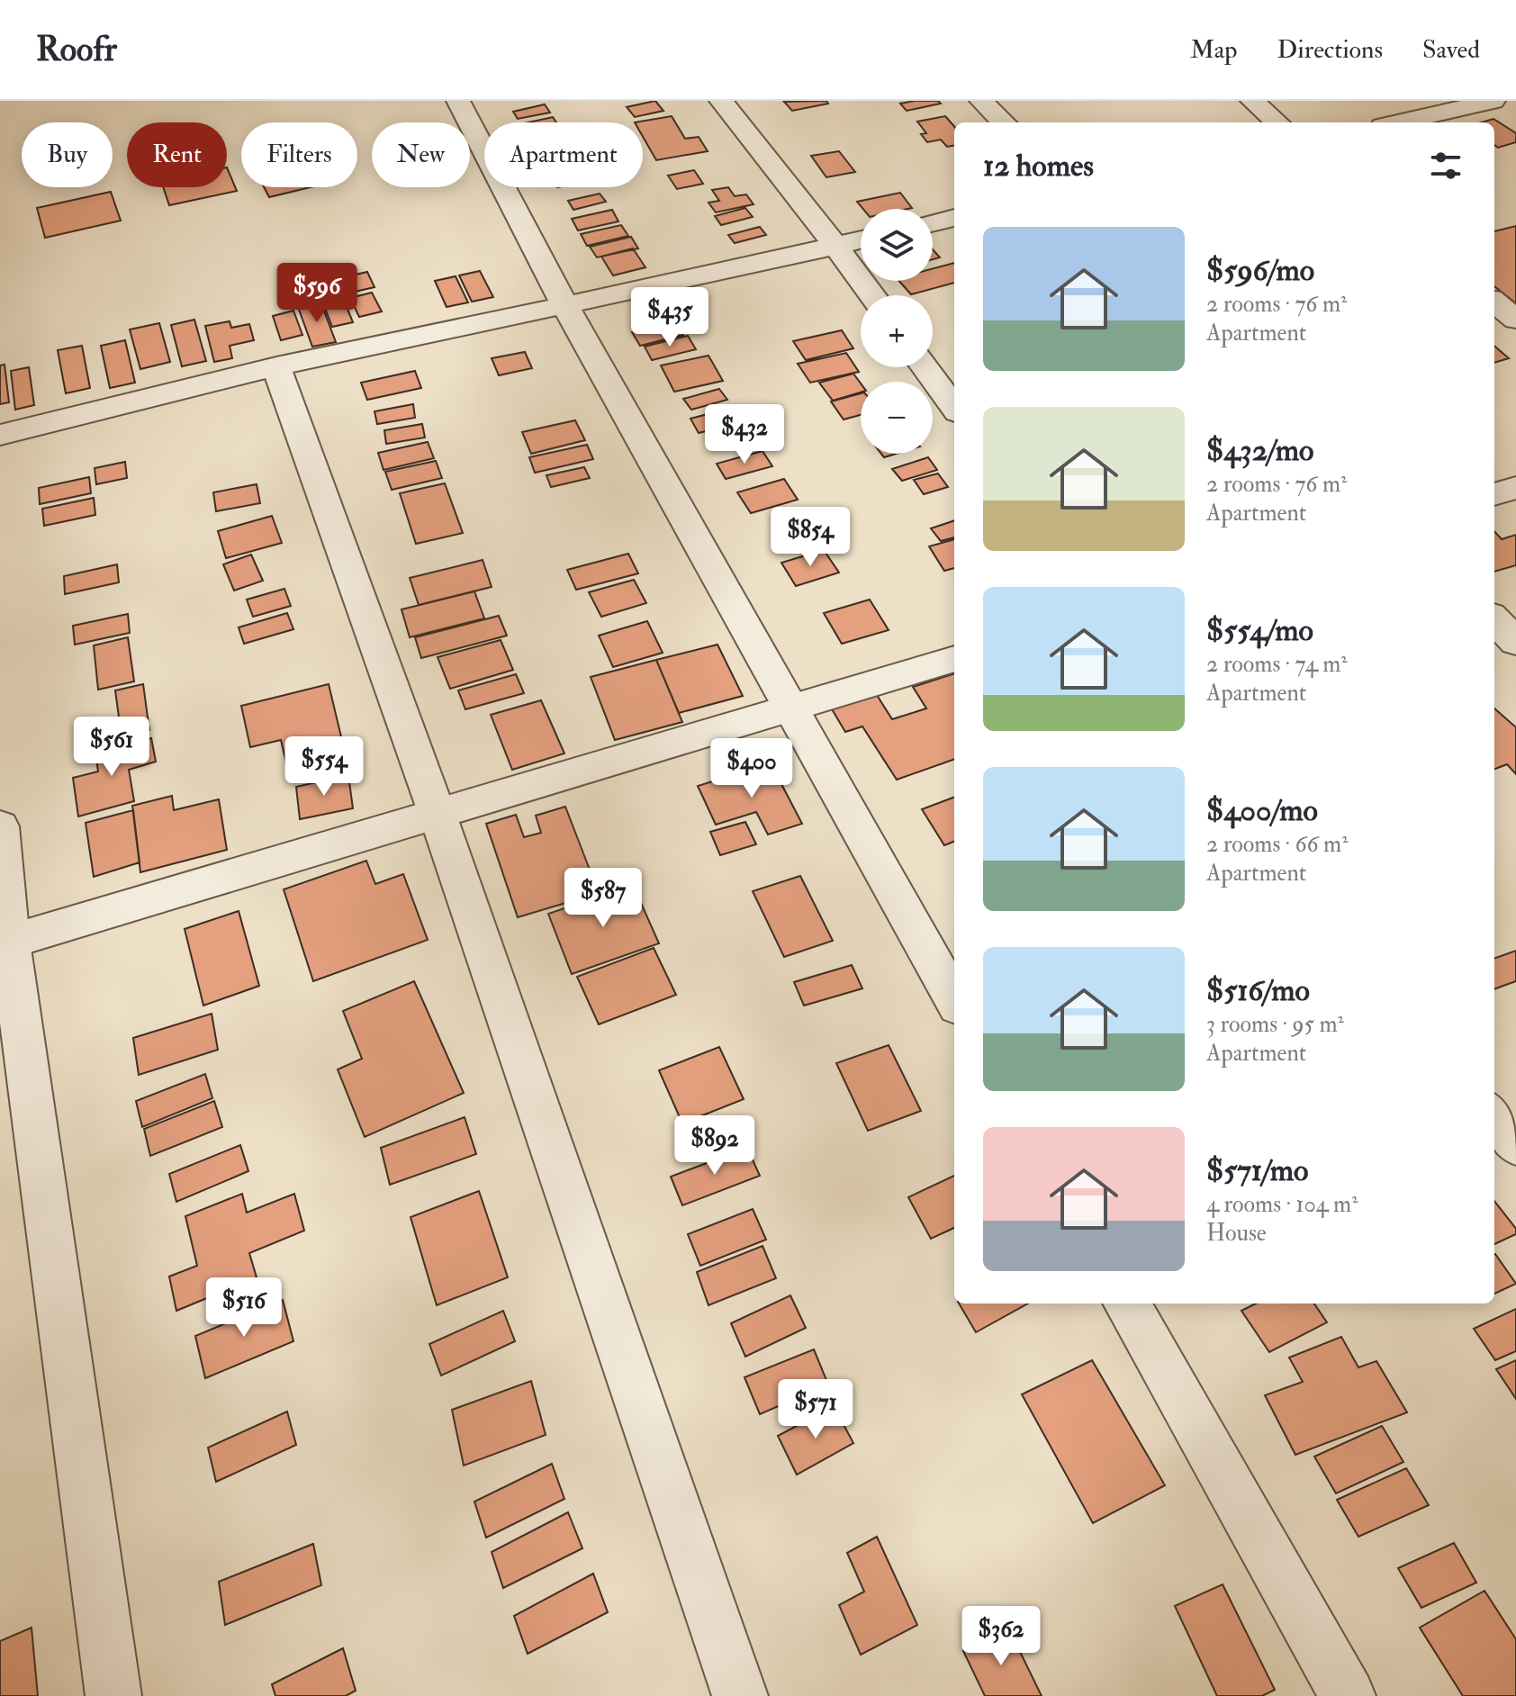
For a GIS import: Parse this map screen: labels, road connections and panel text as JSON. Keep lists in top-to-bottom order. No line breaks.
{"page":{"header":"Roofr","nav":["Map","Directions","Saved"],"chip":["Buy","Rent","Filters","New","Apartment"],"heading":"12 homes","map_buttons":["+","−"],"list":[{"name":"$596/mo","note":"2 rooms · 76 m² · Apartment"},{"name":"$432/mo","note":"2 rooms · 76 m² · Apartment"},{"name":"$554/mo","note":"2 rooms · 74 m² · Apartment"},{"name":"$400/mo","note":"2 rooms · 66 m² · Apartment"},{"name":"$516/mo","note":"3 rooms · 95 m² · Apartment"},{"name":"$571/mo","note":"4 rooms · 104 m² · House"}],"price":["$596","$435","$432","$854","$561","$554","$400","$587","$892","$516","$571","$362"]}}
